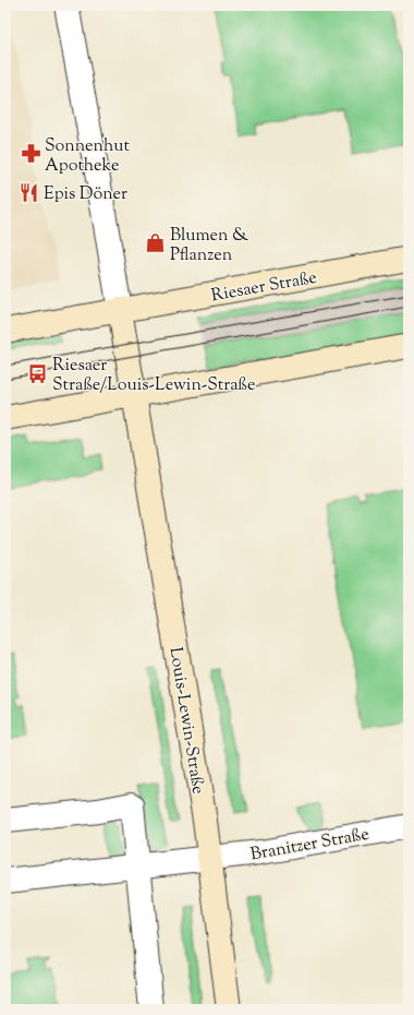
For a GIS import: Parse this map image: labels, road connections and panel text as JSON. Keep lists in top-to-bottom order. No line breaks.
{"streets":{"main road":["Riesaer Straße","Louis-Lewin-Straße"],"street":["Branitzer Straße"]},"crossings":[["Louis-Lewin-Straße","Branitzer Straße"]],"places":{"pharmacy":["Sonnenhut Apotheke"],"restaurant":["Epis Döner"],"shop":["Blumen & Pflanzen"],"bus stop":["Riesaer Straße/Louis-Lewin-Straße"]}}
